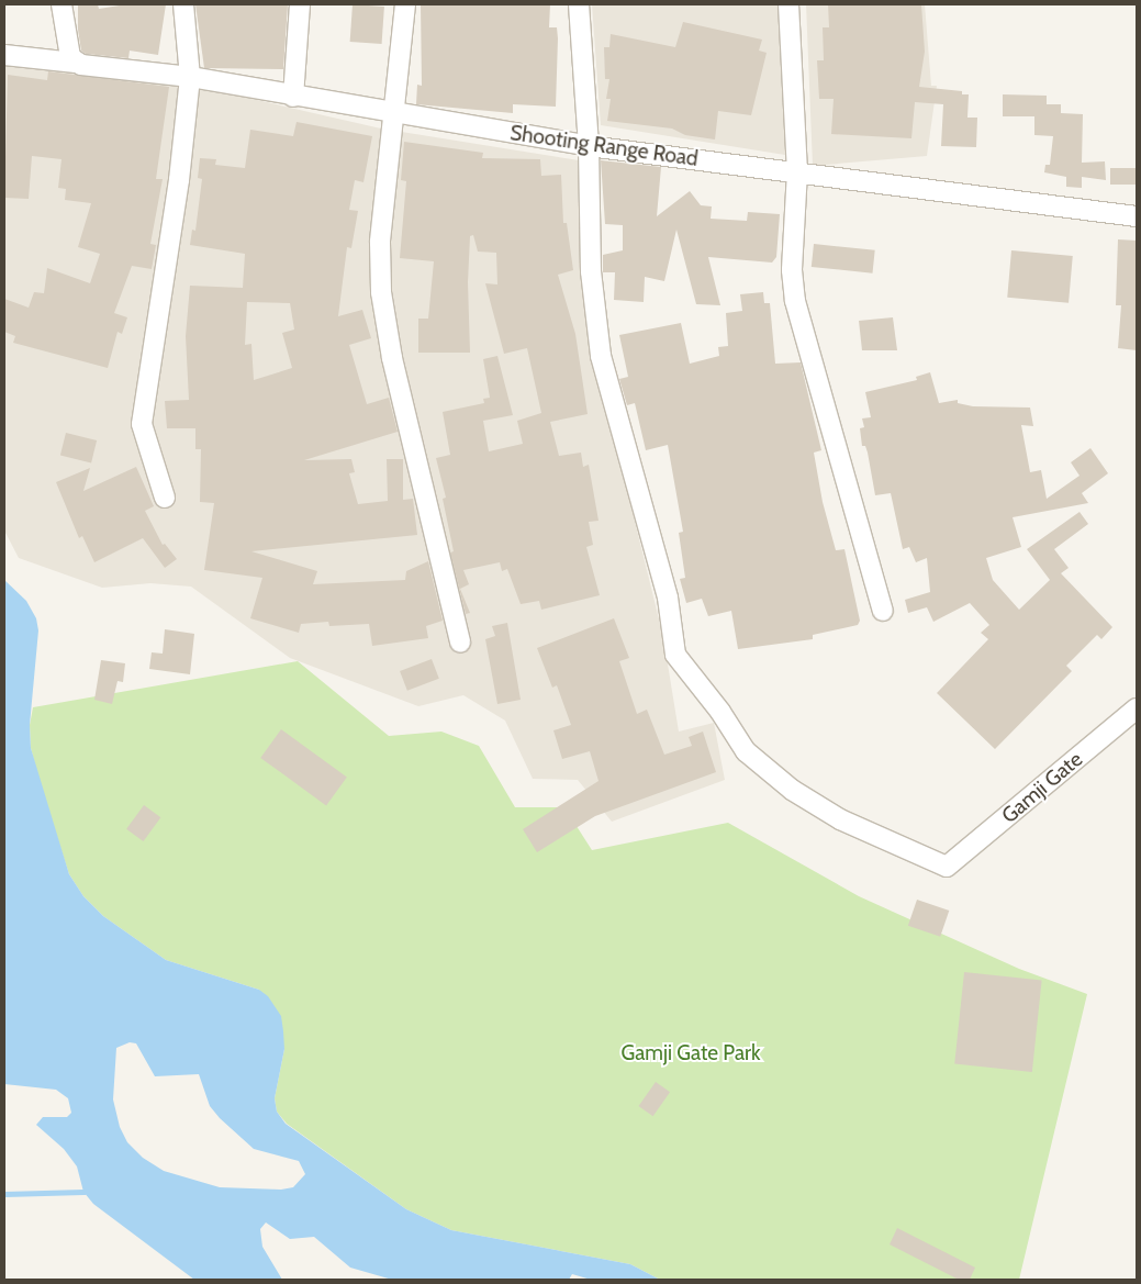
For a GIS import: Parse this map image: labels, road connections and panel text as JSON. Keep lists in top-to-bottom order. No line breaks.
{"streets":{"street":["Shooting Range Road","Gamji Gate"]},"crossings":[["Shooting Range Road","Gamji Gate"]],"parks":["Gamji Gate Park"]}
